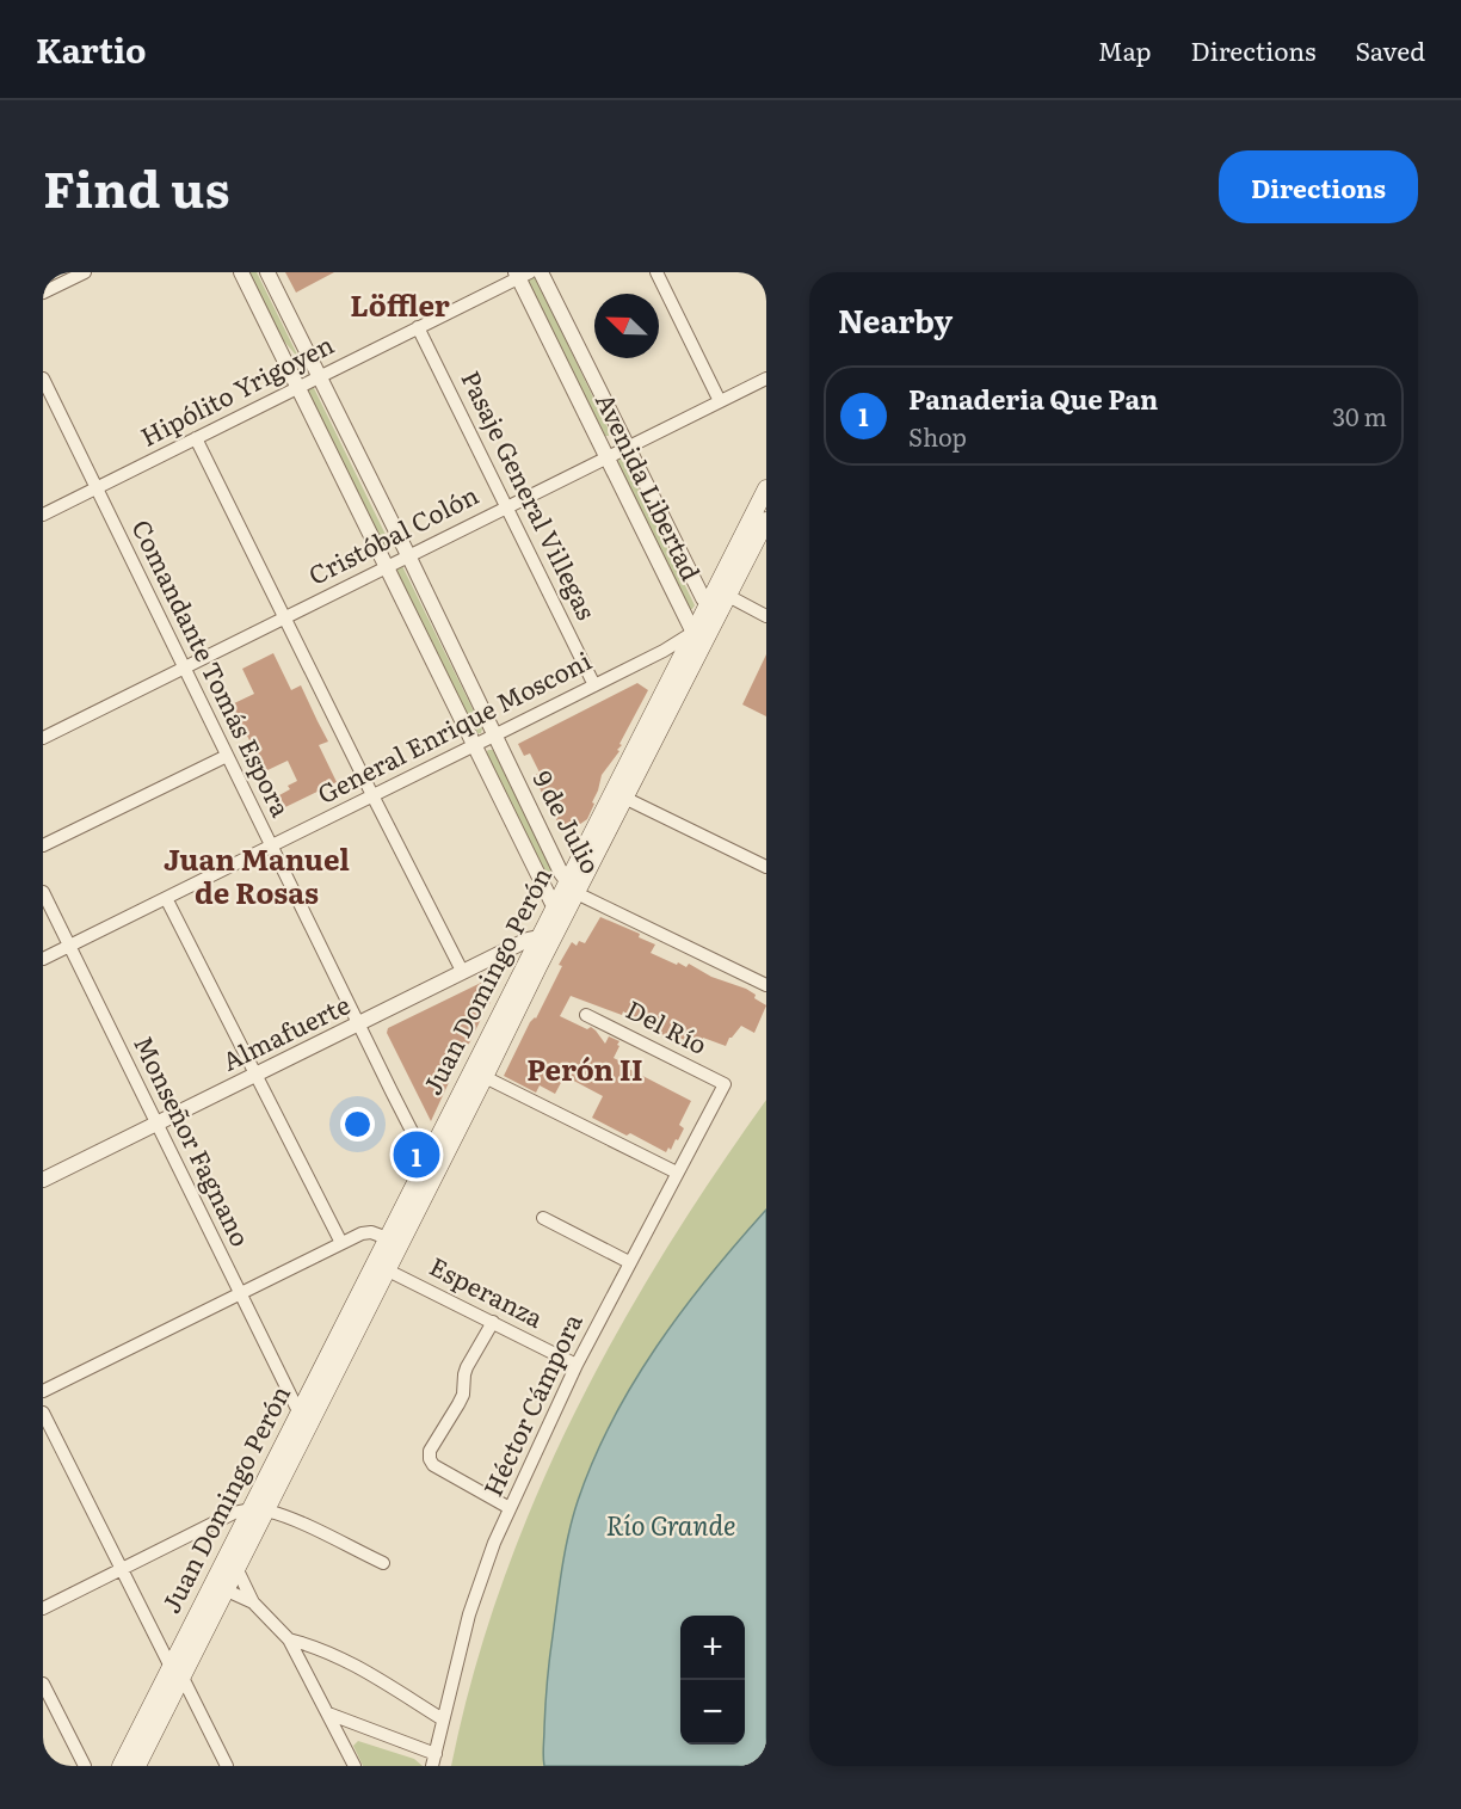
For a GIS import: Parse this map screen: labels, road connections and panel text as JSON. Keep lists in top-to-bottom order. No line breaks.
{"streets":{"main road":["Juan Domingo Perón"],"street":["Hipólito Yrigoyen","Avenida Libertad","Pasaje General Villegas","Cristóbal Colón","Comandante Tomás Espora","General Enrique Mosconi","9 de Julio","Del Río","Almafuerte","Monseñor Fagnano","Esperanza","Héctor Cámpora"]},"crossings":[["Hipólito Yrigoyen","Avenida Libertad"],["Hipólito Yrigoyen","Pasaje General Villegas"],["Hipólito Yrigoyen","Comandante Tomás Espora"],["Hipólito Yrigoyen","9 de Julio"],["Avenida Libertad","Cristóbal Colón"],["Avenida Libertad","General Enrique Mosconi"],["Avenida Libertad","Juan Domingo Perón"],["Pasaje General Villegas","Cristóbal Colón"],["Pasaje General Villegas","General Enrique Mosconi"],["Cristóbal Colón","Comandante Tomás Espora"],["Cristóbal Colón","9 de Julio"],["Comandante Tomás Espora","General Enrique Mosconi"],["Comandante Tomás Espora","Juan Domingo Perón"],["Comandante Tomás Espora","Almafuerte"],["General Enrique Mosconi","9 de Julio"],["General Enrique Mosconi","Juan Domingo Perón"],["General Enrique Mosconi","Monseñor Fagnano"],["9 de Julio","Juan Domingo Perón"],["Juan Domingo Perón","Almafuerte"],["Juan Domingo Perón","Monseñor Fagnano"],["Juan Domingo Perón","Esperanza"],["Del Río","Héctor Cámpora"],["Almafuerte","Monseñor Fagnano"],["Esperanza","Héctor Cámpora"]],"districts":["Löffler","Juan Manuel de Rosas","Perón II"],"water":["Río Grande"],"north":"top left","page":{"header":"Kartio","nav":["Map","Directions","Saved"],"title":"Find us","buttons":"Directions","heading":"Nearby","list":[{"mark":"1","name":"Panaderia Que Pan","note":"Shop","value":"30 m"}],"pins":"1","map_buttons":["+","−"]}}
